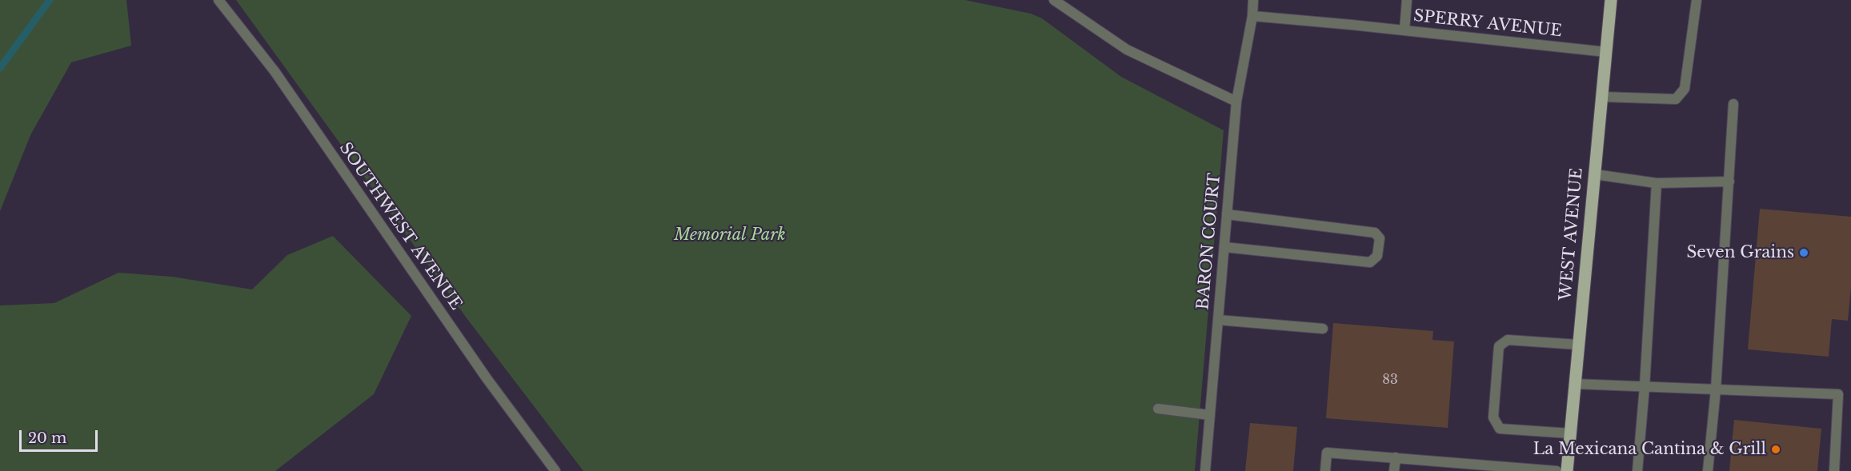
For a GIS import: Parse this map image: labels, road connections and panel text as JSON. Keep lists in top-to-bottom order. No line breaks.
{"streets":{"main road":["WEST AVENUE"],"street":["SPERRY AVENUE","SOUTHWEST AVENUE","BARON COURT"]},"crossings":[["SPERRY AVENUE","WEST AVENUE"],["SPERRY AVENUE","BARON COURT"]],"parks":["Memorial Park"],"places":["Seven Grains","La Mexicana Cantina & Grill"],"house_numbers":["83"],"scale_bar":"20 m"}
